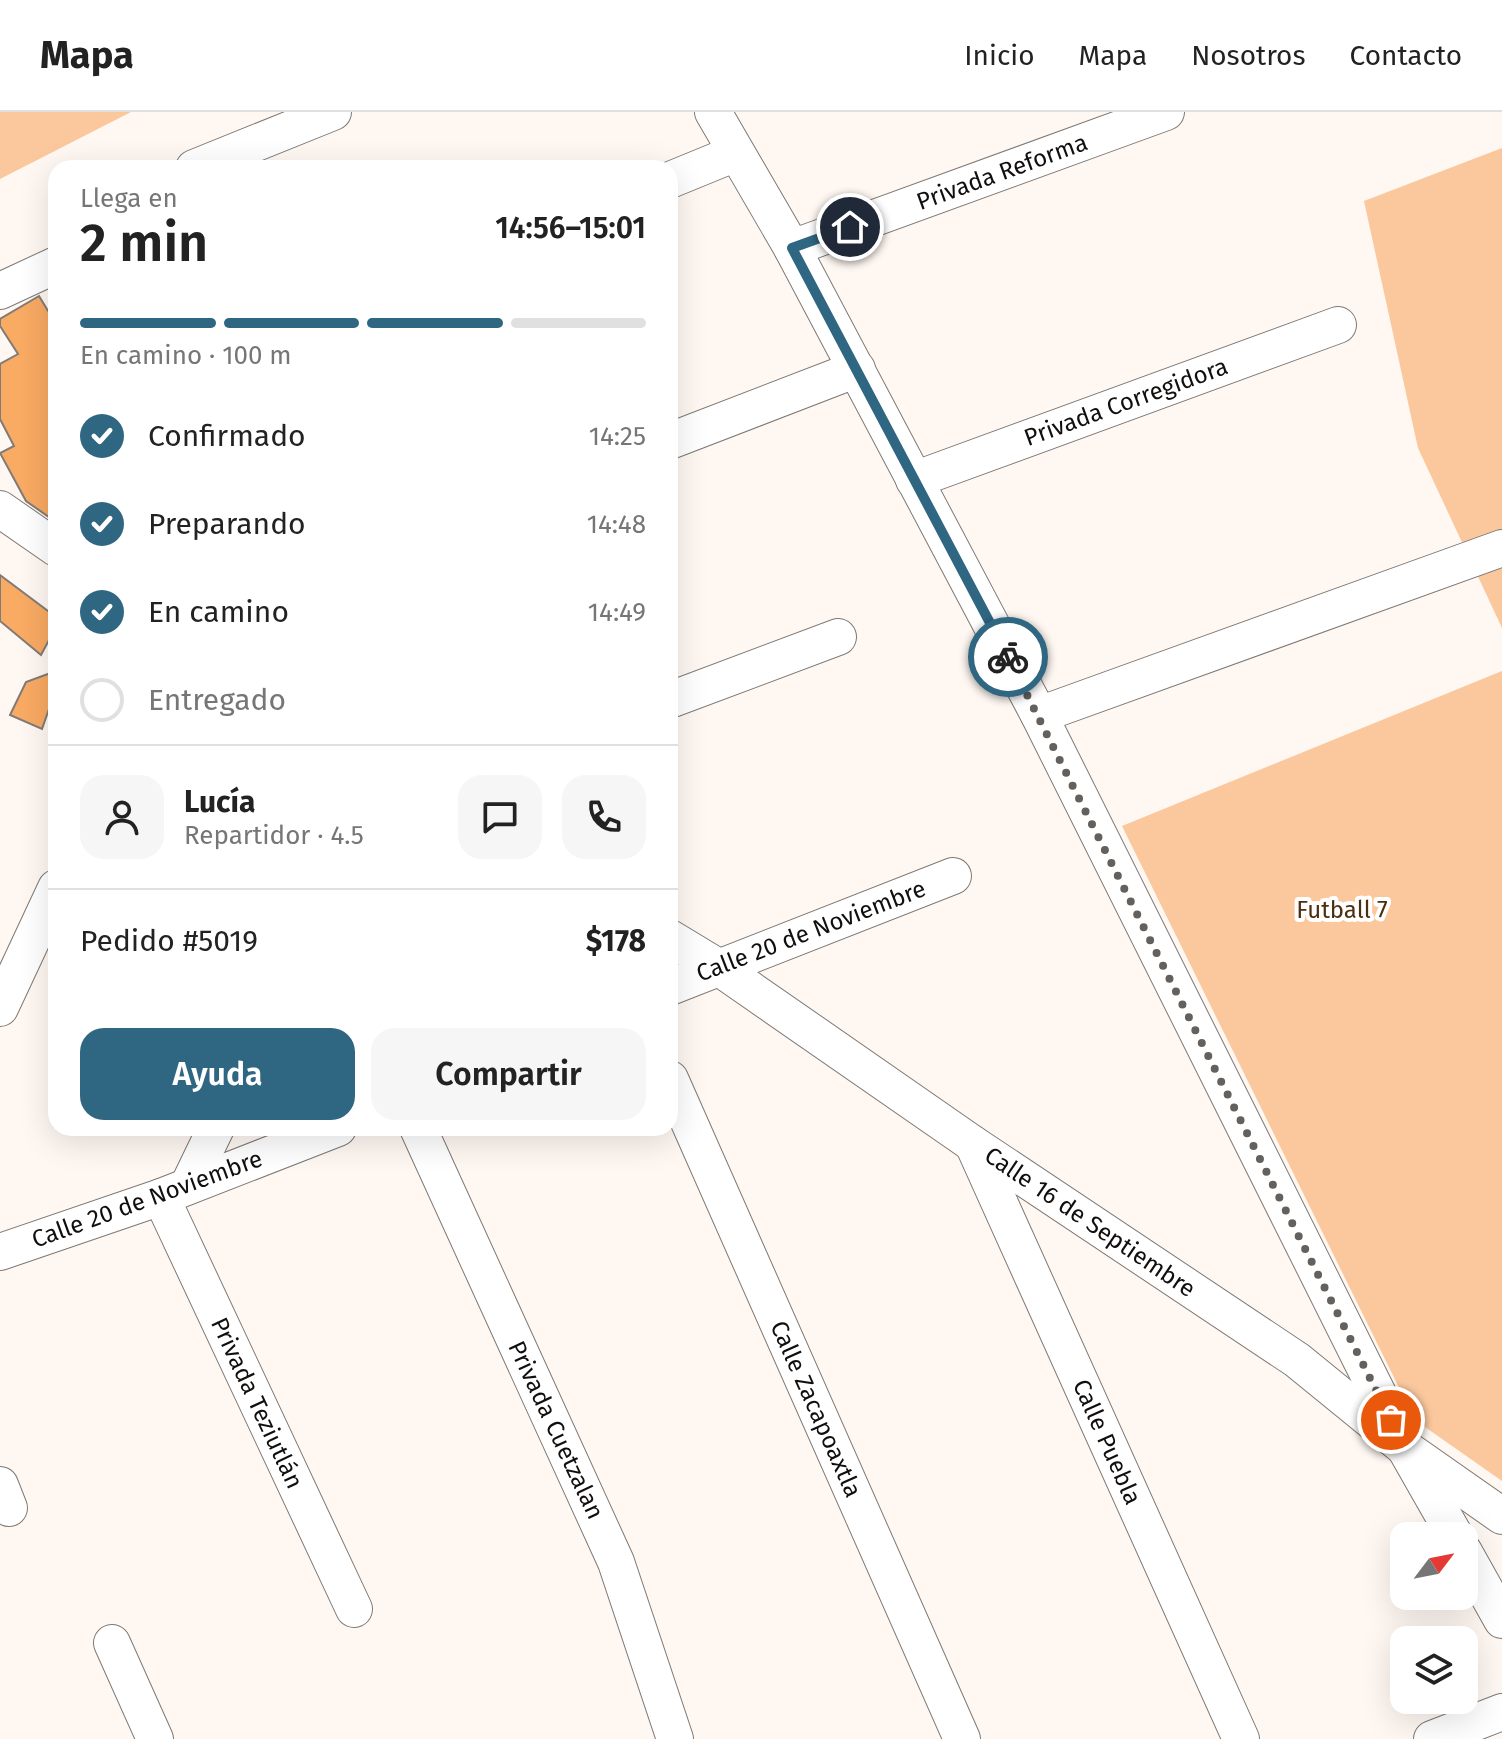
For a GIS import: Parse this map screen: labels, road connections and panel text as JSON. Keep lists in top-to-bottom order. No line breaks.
{"streets":{"street":["Privada Reforma","Privada Corregidora","Calle 20 de Noviembre","Calle 16 de Septiembre","Privada Teziutlán","Calle Zacapoaxtla","Privada Cuetzalan","Calle Puebla"]},"crossings":[["Calle 20 de Noviembre","Calle 16 de Septiembre"],["Calle 20 de Noviembre","Privada Teziutlán"],["Calle 16 de Septiembre","Calle Puebla"]],"parks":["Futball 7"],"north":"top right","page":{"header":"Mapa","nav":["Inicio","Mapa","Nosotros","Contacto"],"heading":["2 min","Llega en","14:56–15:01"],"panel":["Lucía","Repartidor · 4.5","Pedido #5019","$178"],"bar":"En camino · 100 m","list":[["Confirmado","14:25"],["Preparando","14:48"],["En camino","14:49"],"Entregado"],"buttons":["Ayuda","Compartir"]}}
